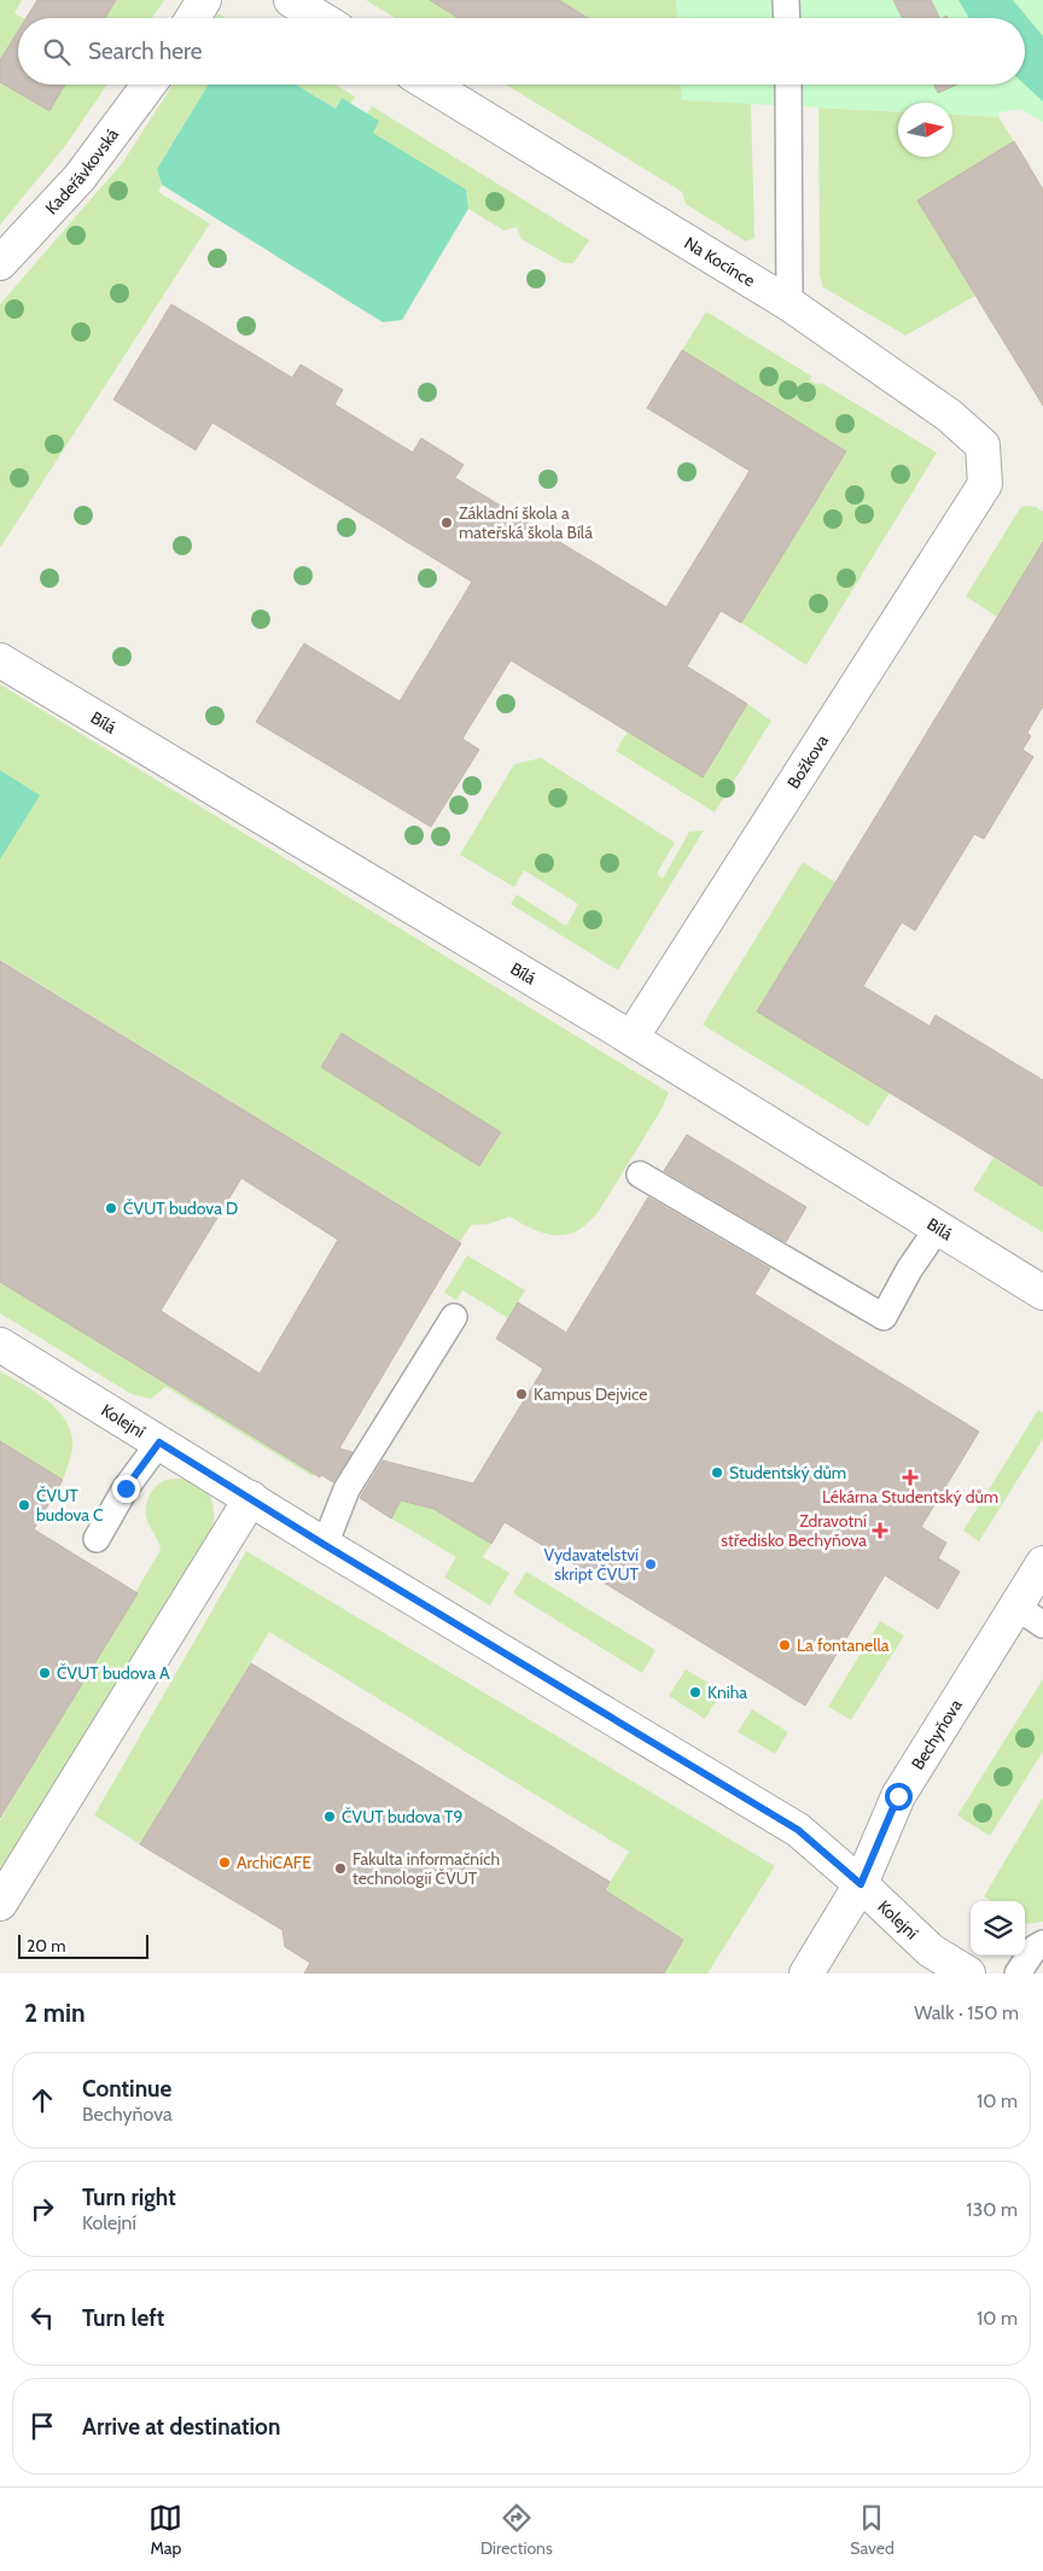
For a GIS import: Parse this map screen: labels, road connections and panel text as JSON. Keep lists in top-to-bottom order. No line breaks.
{"streets":{"street":["Kadeřávkovská","Na Kocínce","Bílá","Božkova","Kolejní","Bechyňova"]},"crossings":[["Na Kocínce","Božkova"],["Bílá","Božkova"],["Kolejní","Bechyňova"]],"places":{"other":["Základní škola a mateřská škola Bílá","ČVUT budova D","Kampus Dejvice","Studentský dům","ČVUT budova C","Vydavatelství skript ČVUT","La fontanella","ČVUT budova A","Kniha","ČVUT budova T9","ArchiCAFE","Fakulta informačních technologií ČVUT"],"health":["Lékárna Studentský dům","Zdravotní středisko Bechyňova"]},"scale_bar":"20 m","north":"right","page":{"search":"Search here","scale":"20 m","heading":["2 min","Walk · 150 m"],"list":[["Continue","Bechyňova","10 m"],["Turn right","Kolejní","130 m"],["Turn left","10 m"],"Arrive at destination"],"nav":["Map","Directions","Saved"]}}
